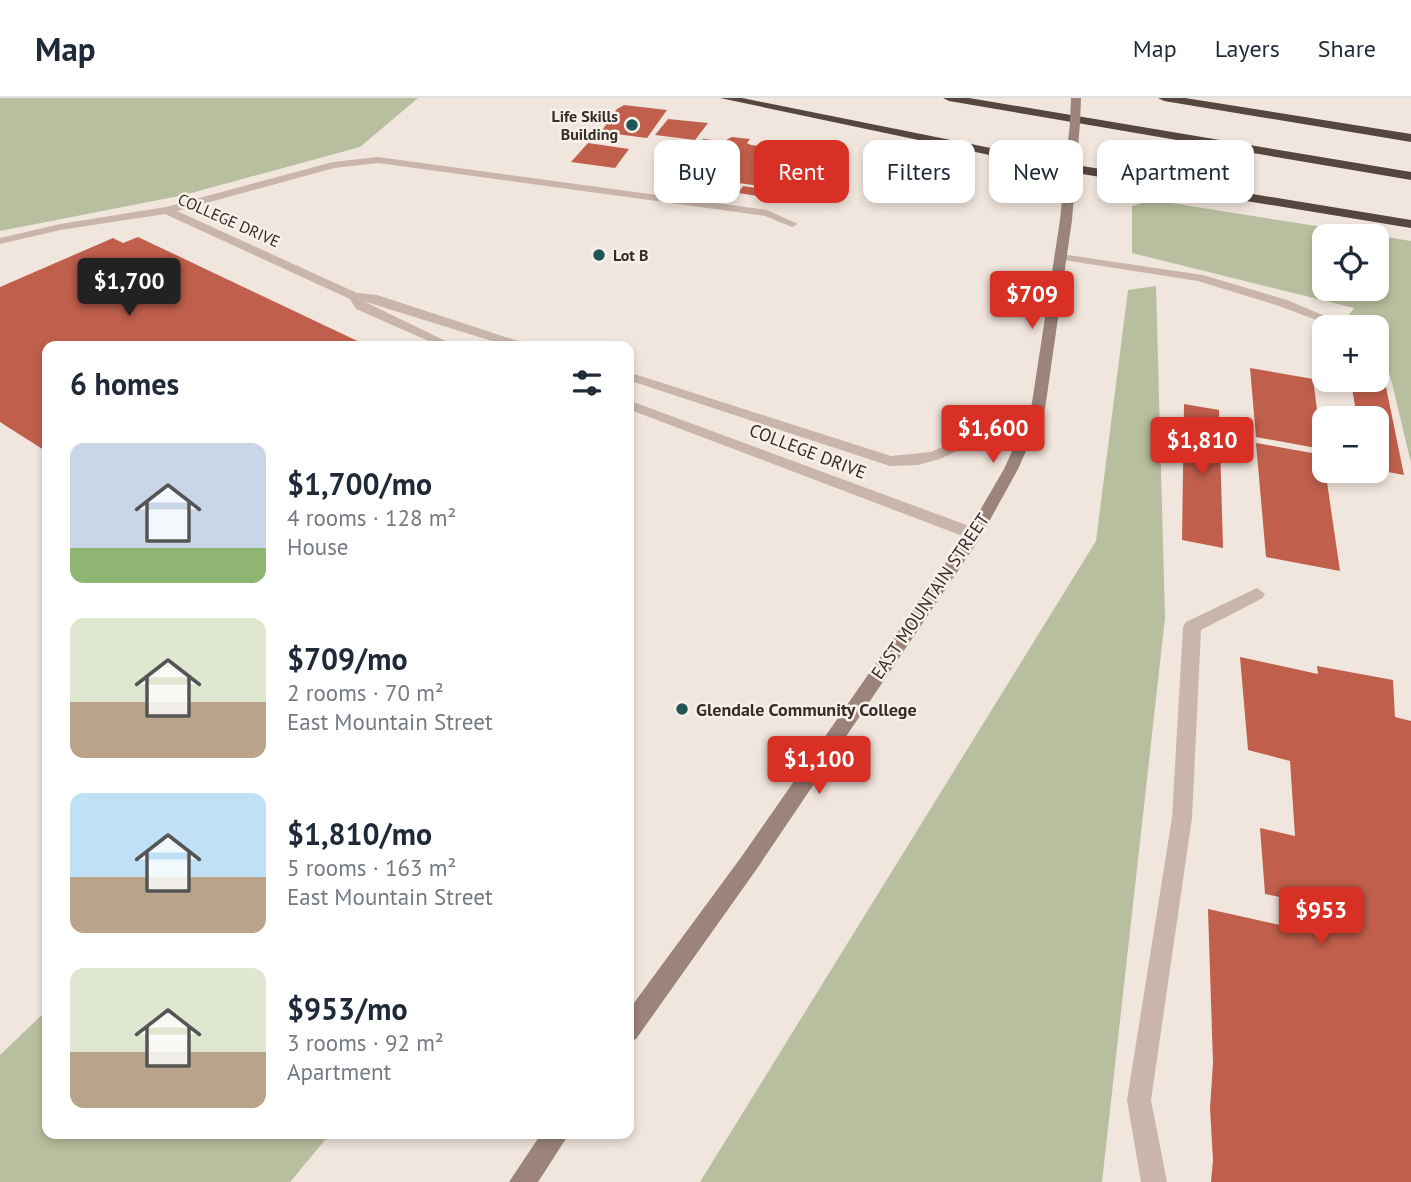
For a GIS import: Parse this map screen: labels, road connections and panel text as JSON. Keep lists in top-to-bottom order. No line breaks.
{"streets":{"main road":["EAST MOUNTAIN STREET"],"lane":["COLLEGE DRIVE"]},"crossings":[["COLLEGE DRIVE","EAST MOUNTAIN STREET"]],"places":["Life Skills Building","Lot B","Glendale Community College"],"page":{"header":"Map","nav":["Map","Layers","Share"],"chip":["Buy","Rent","Filters","New","Apartment"],"map_buttons":["+","−"],"price":["$1,700","$709","$1,600","$1,810","$1,100","$953"],"heading":"6 homes","list":[{"name":"$1,700/mo","note":"4 rooms · 128 m² · House"},{"name":"$709/mo","note":"2 rooms · 70 m² · East Mountain Street"},{"name":"$1,810/mo","note":"5 rooms · 163 m² · East Mountain Street"},{"name":"$953/mo","note":"3 rooms · 92 m² · Apartment"}]}}
